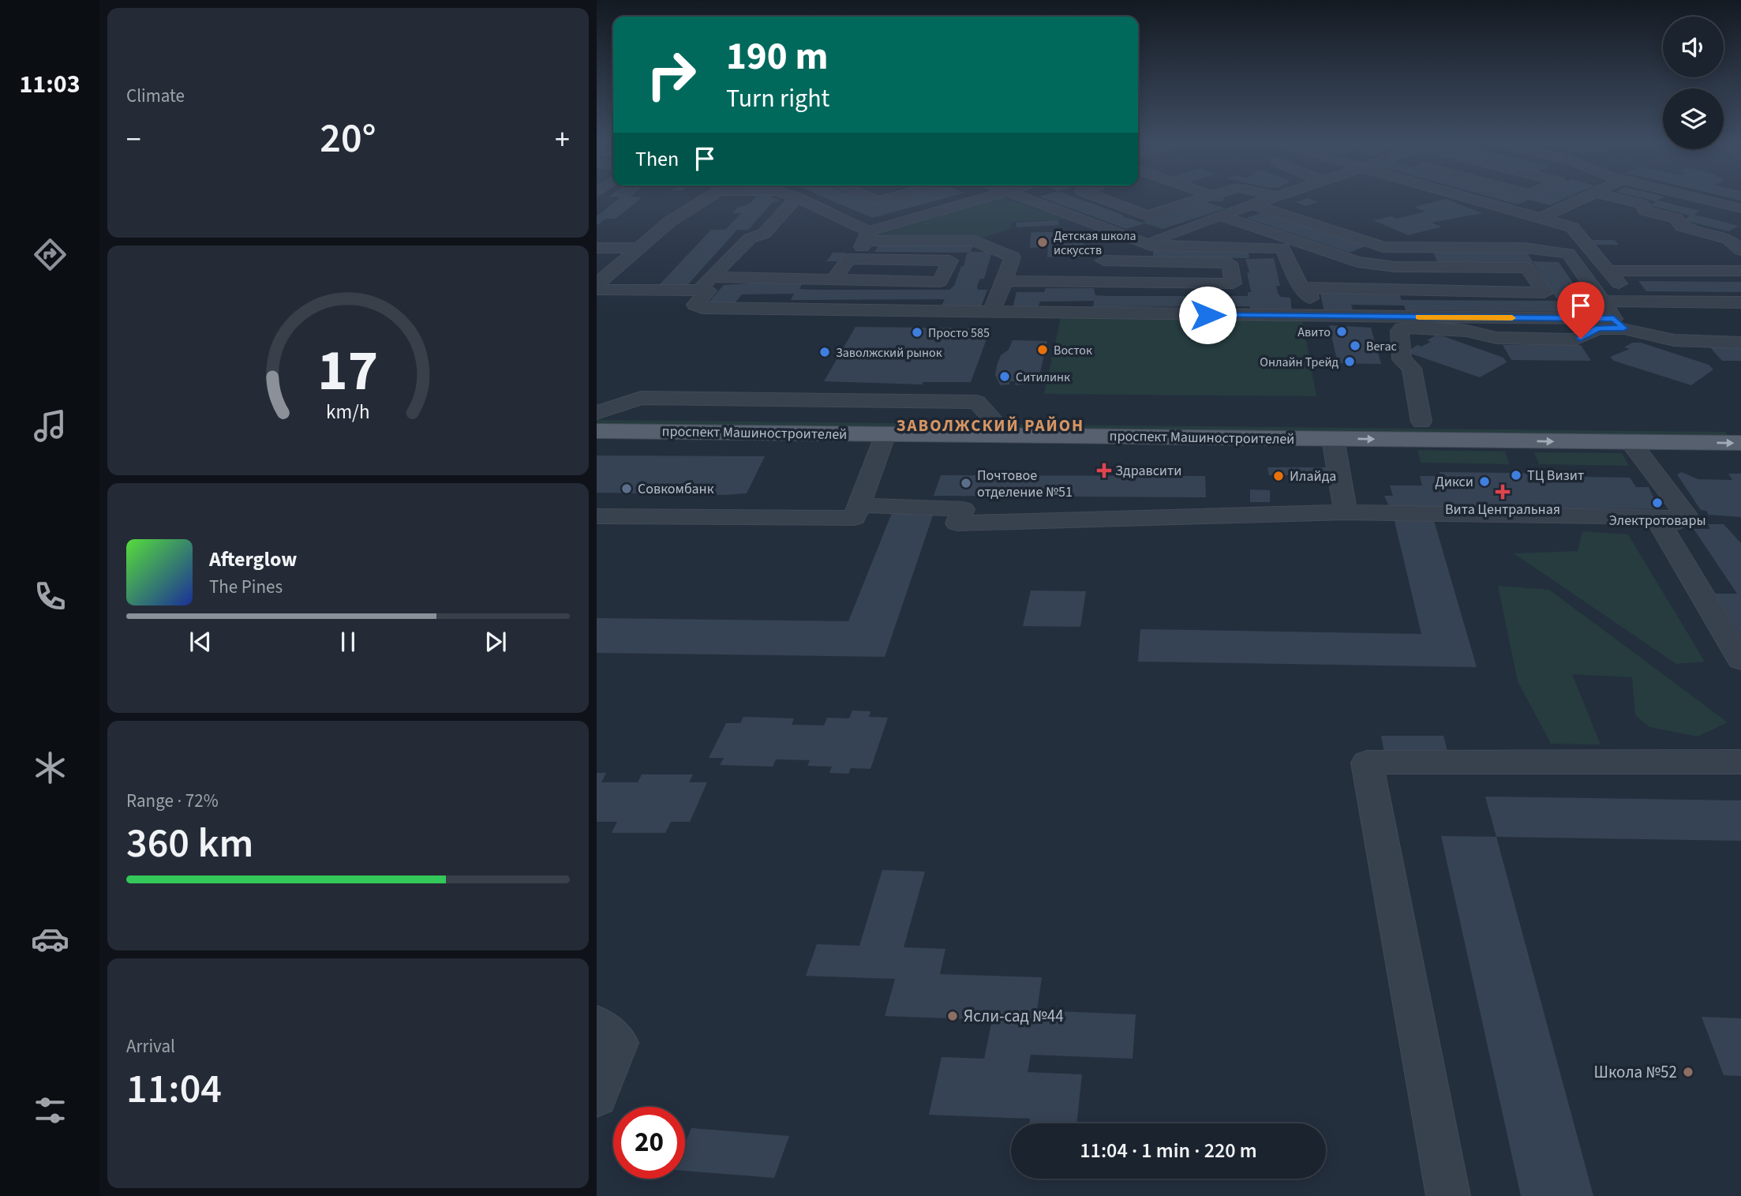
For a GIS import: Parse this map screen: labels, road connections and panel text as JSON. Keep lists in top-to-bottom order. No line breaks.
{"streets":{"main road":["проспект Машиностроителей"]},"districts":["ЗАВОЛЖСКИЙ РАЙОН"],"places":{"other":["Детская школа искусств","Авито","Просто 585","Вегас","Восток","Заволжский рынок","Онлайн Трейд","Ситилинк","ТЦ Визит","Илайда","Дикси","Почтовое отделение №51","Совкомбанк","Электротовары","Ясли-сад №44","Школа №52"],"health":["Здравсити","Вита Центральная"]},"page":{"tabs":"11:03","tile":["Climate",["Range · 72%","360 km"],["Arrival","11:04"]],"turn":["190 m","Turn right"],"heat":["−","20°","+"],"then":"Then","song":["Afterglow","The Pines"],"limit":"20","trip":"11:04 · 1 min · 220 m","gauge":["17","km/h"]}}
